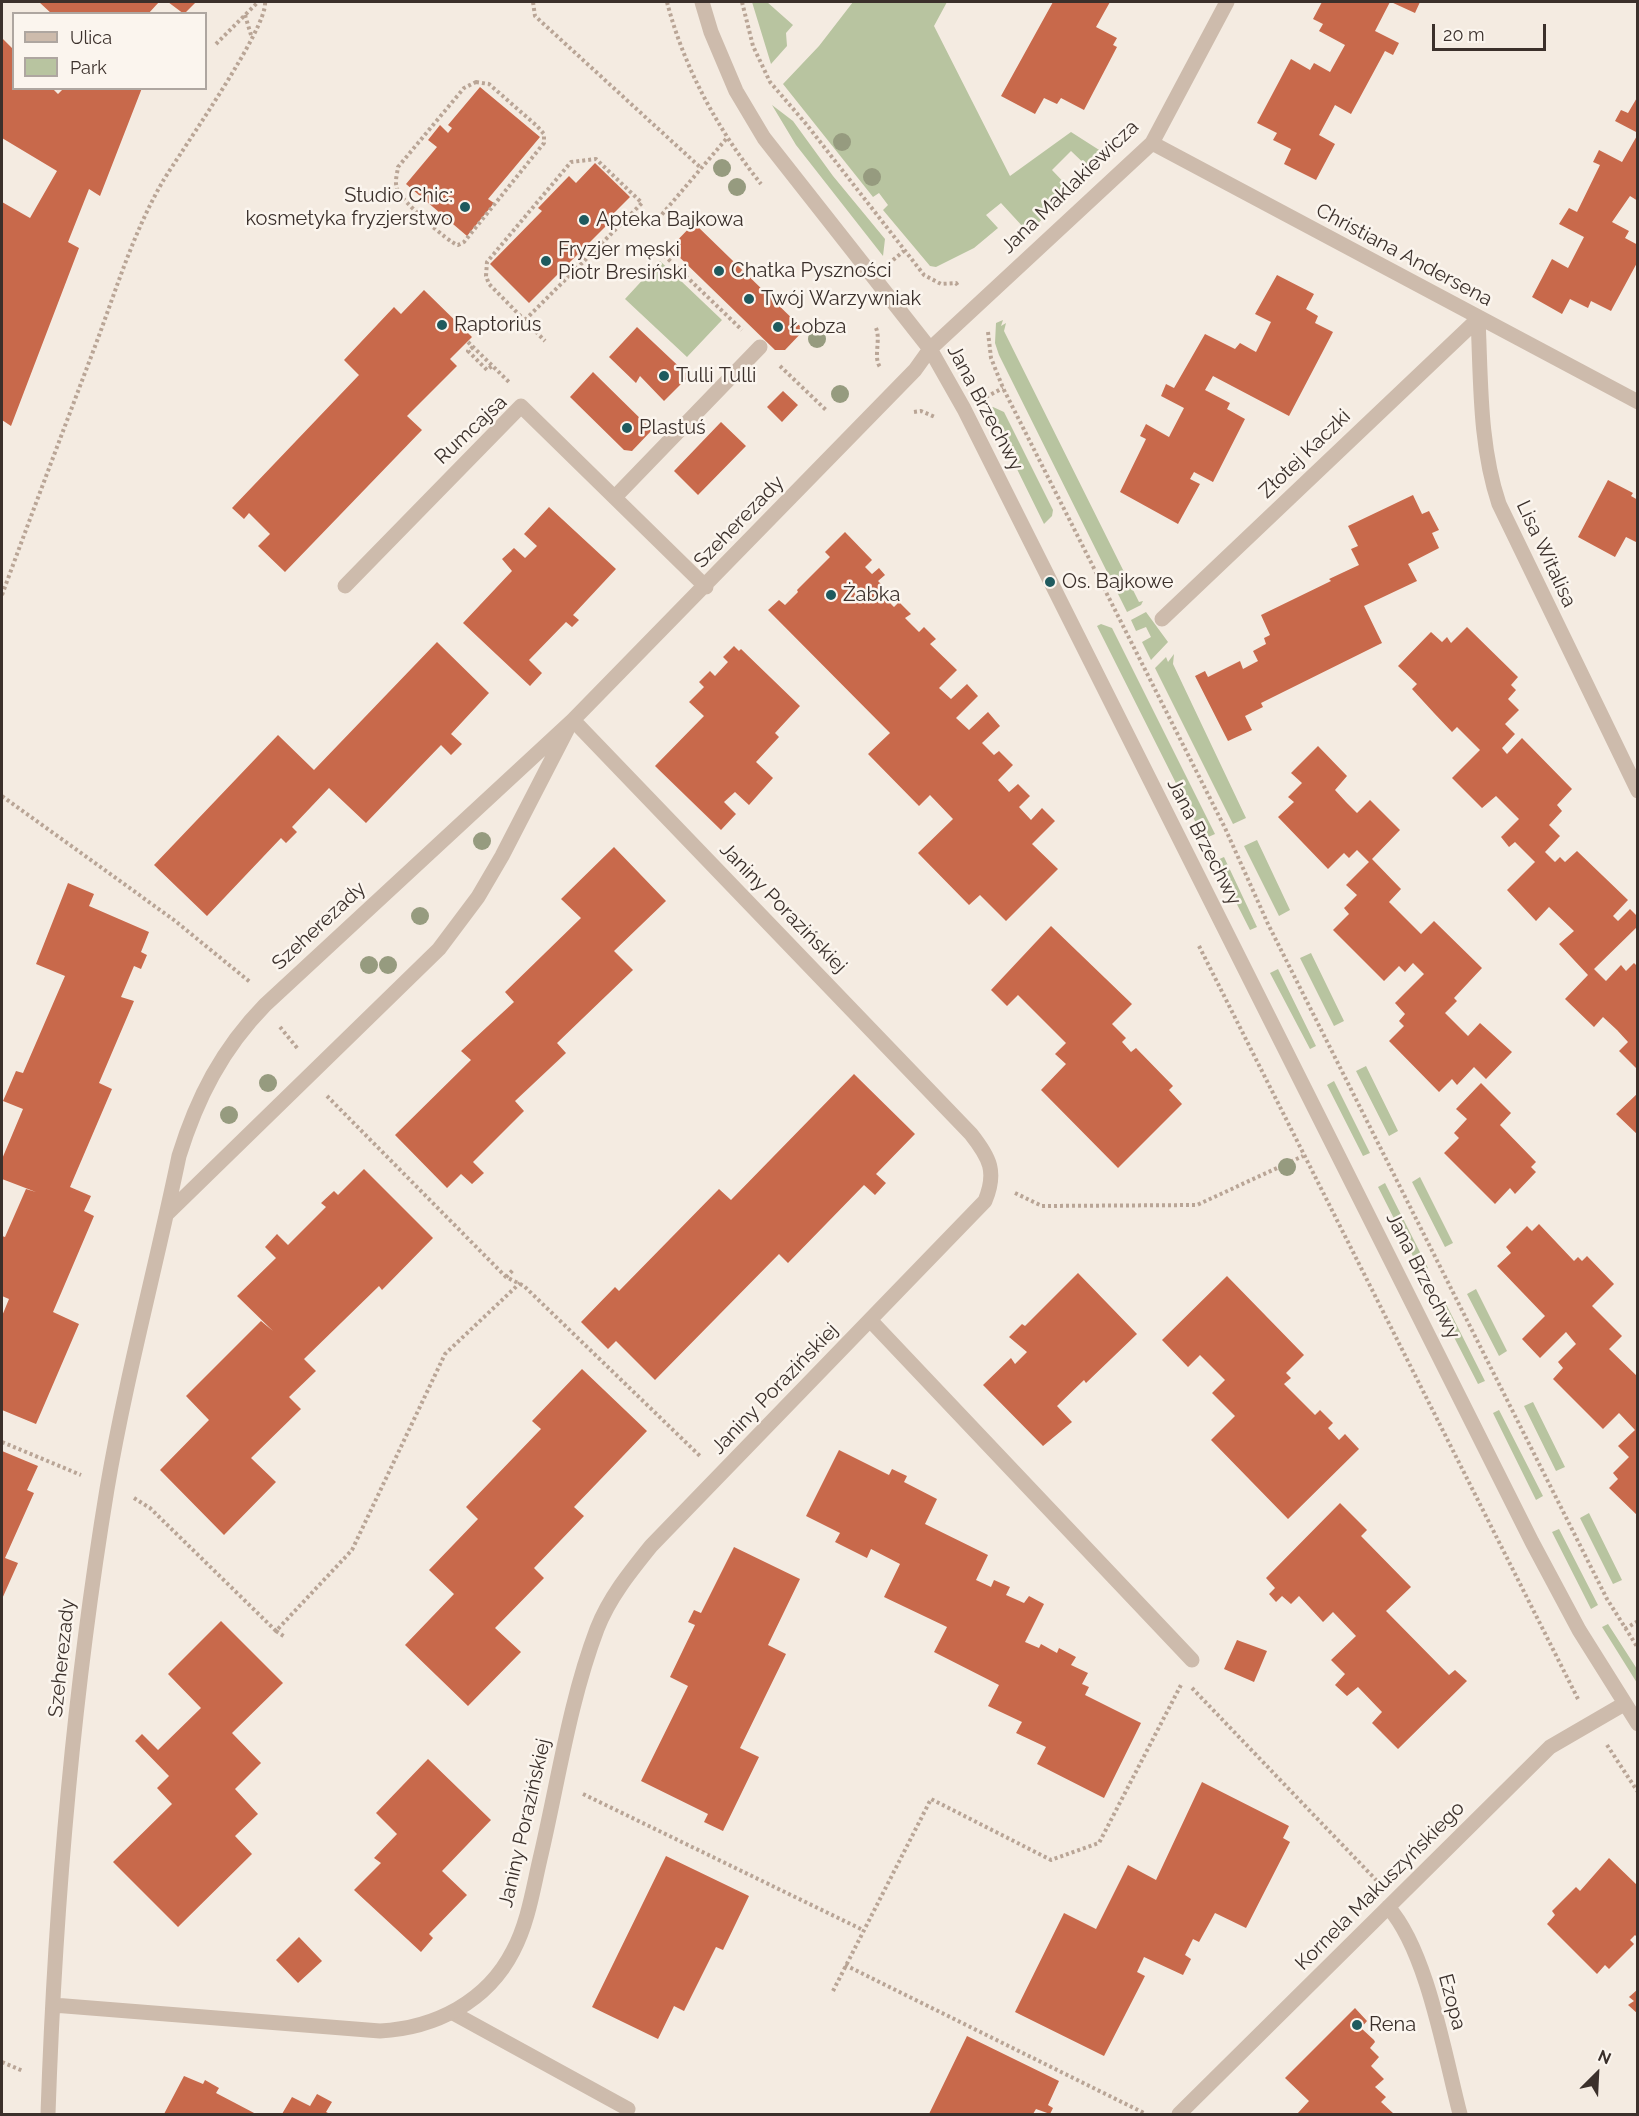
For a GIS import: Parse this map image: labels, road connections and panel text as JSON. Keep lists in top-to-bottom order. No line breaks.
{"streets":{"street":["Jana Maklakiewicza","Christiana Andersena","Jana Brzechwy","Rumcajsa","Złotej Kaczki","Szeherezady","Lisa Witalisa","Janiny Porazińskiej","Kornela Makuszyńskiego","Ezopa"]},"crossings":[["Jana Maklakiewicza","Christiana Andersena"],["Jana Maklakiewicza","Jana Brzechwy"],["Jana Maklakiewicza","Szeherezady"],["Christiana Andersena","Złotej Kaczki"],["Christiana Andersena","Lisa Witalisa"],["Jana Brzechwy","Szeherezady"],["Jana Brzechwy","Kornela Makuszyńskiego"],["Rumcajsa","Szeherezady"],["Złotej Kaczki","Lisa Witalisa"],["Szeherezady","Janiny Porazińskiej"],["Kornela Makuszyńskiego","Ezopa"]],"places":["Studio Chic: kosmetyka fryzjerstwo","Apteka Bajkowa","Fryzjer męski Piotr Bresiński","Chatka Pyszności","Twój Warzywniak","Raptorius","Łobza","Tulli Tulli","Plastuś","Os. Bajkowe","Żabka","Rena"],"legend":["Ulica","Park"],"scale_bar":"20 m","north":"top right"}
